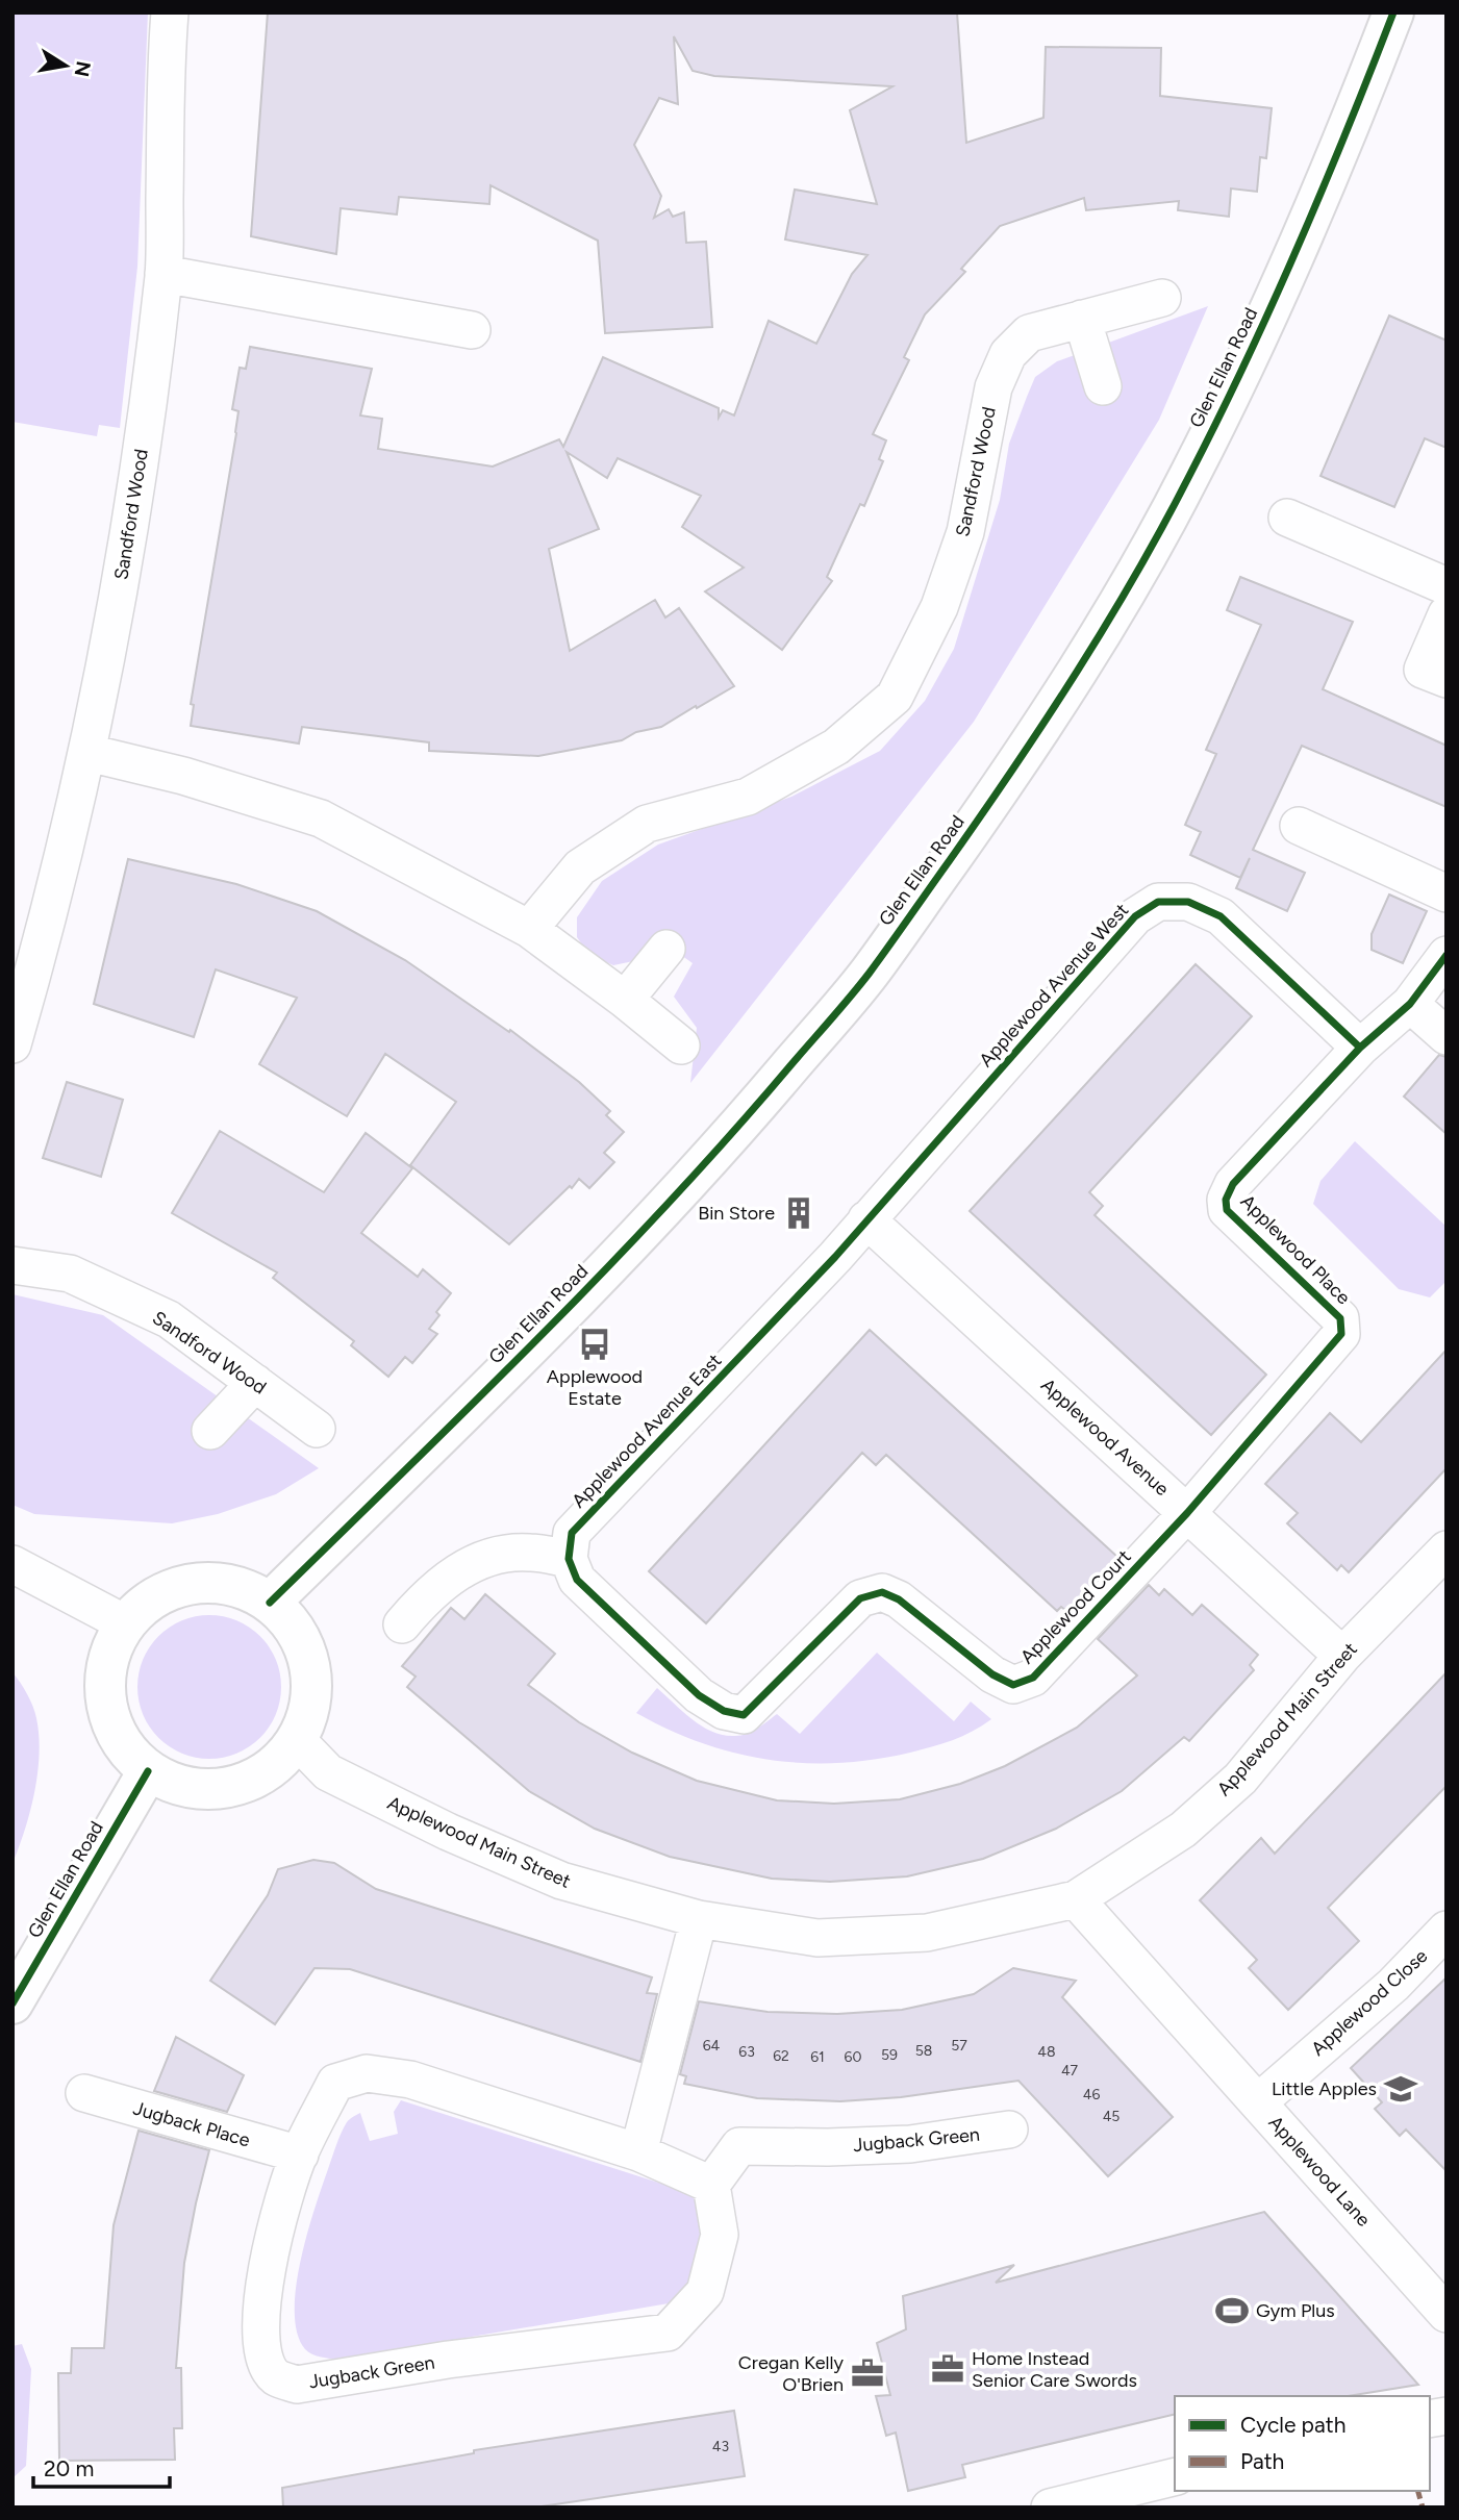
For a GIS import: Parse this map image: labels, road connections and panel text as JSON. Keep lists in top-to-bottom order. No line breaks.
{"streets":{"street":["Glen Ellan Road","Sandford Wood","Applewood Avenue West","Applewood Place","Applewood Avenue East","Applewood Avenue","Applewood Court","Applewood Main Street","Applewood Close","Jugback Place","Jugback Green","Applewood Lane"]},"crossings":[["Glen Ellan Road","Applewood Main Street"],["Applewood Avenue West","Applewood Place"],["Applewood Avenue West","Applewood Avenue East"],["Applewood Avenue West","Applewood Avenue"],["Applewood Place","Applewood Avenue"],["Applewood Place","Applewood Court"],["Applewood Avenue East","Applewood Avenue"],["Applewood Avenue East","Applewood Court"],["Applewood Avenue","Applewood Court"],["Applewood Avenue","Applewood Main Street"],["Applewood Main Street","Applewood Lane"],["Applewood Close","Applewood Lane"],["Jugback Place","Jugback Green"]],"places":{"building":["Bin Store"],"bus stop":["Applewood Estate"],"school or university":["Little Apples"],"sports":["Gym Plus"],"office":["Home Instead Senior Care Swords","Cregan Kelly O'Brien"]},"house_numbers":["64","57","58","63","48","59","62","61","60","47","46","45","43"],"legend":["Cycle path","Path"],"scale_bar":"20 m","north":"right"}
